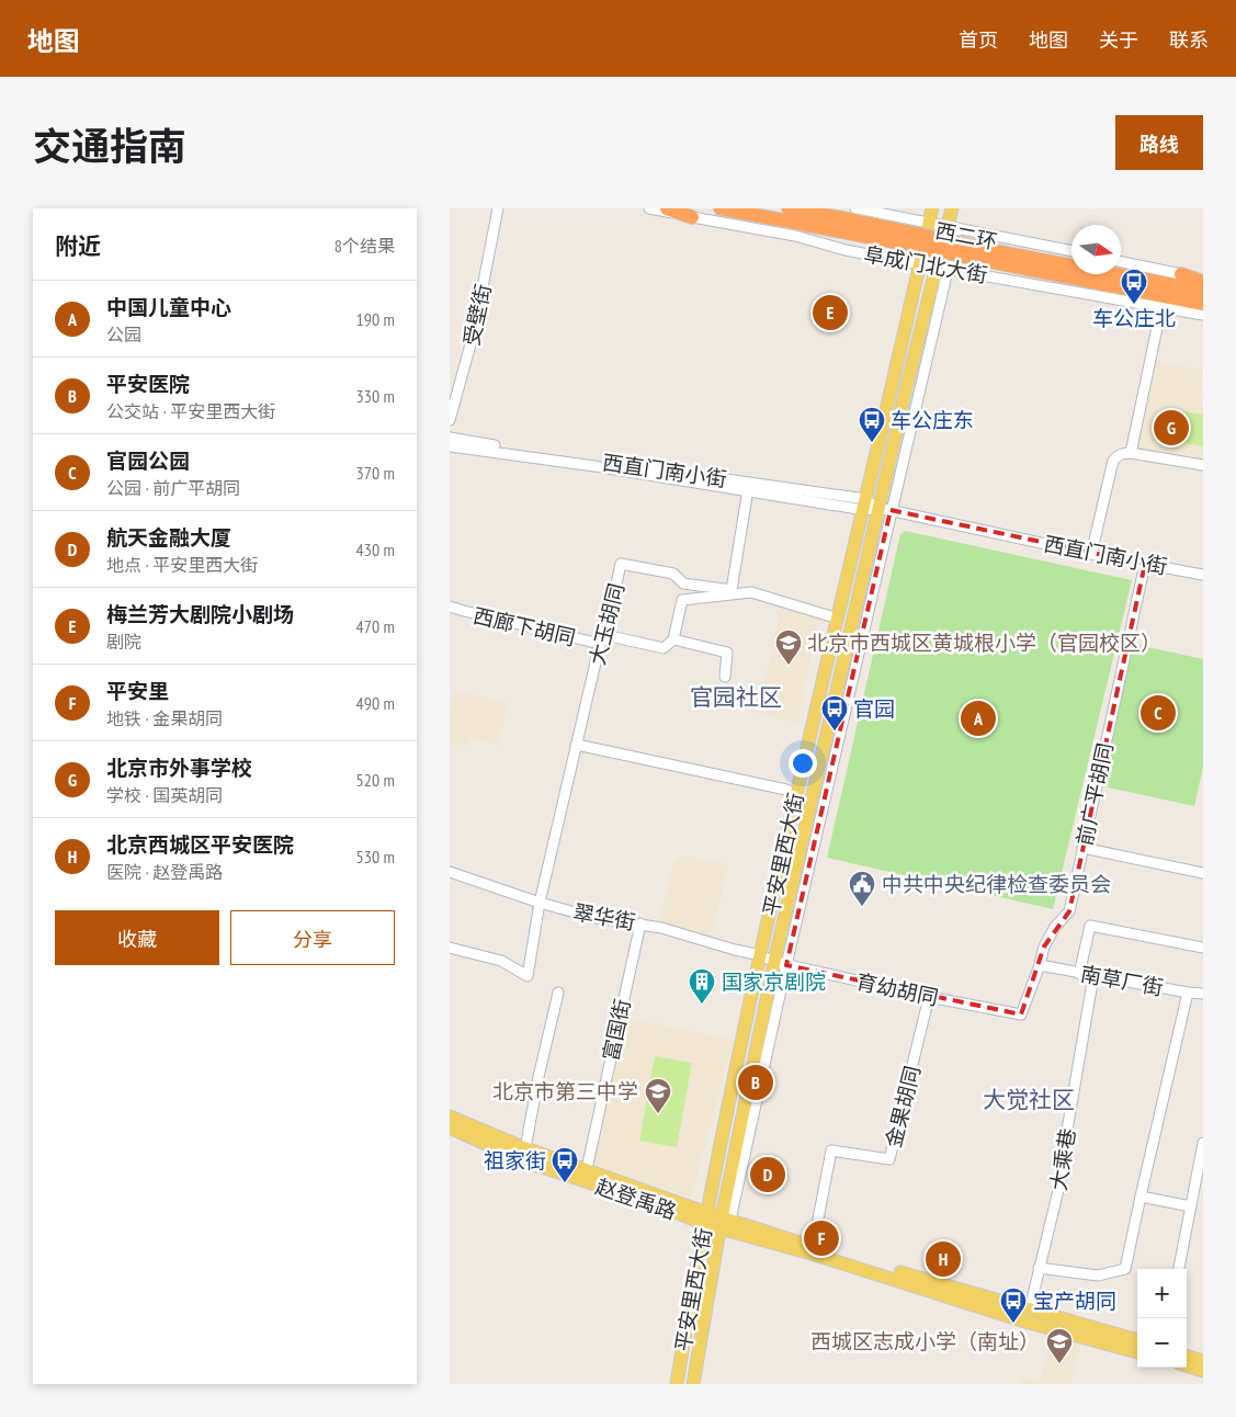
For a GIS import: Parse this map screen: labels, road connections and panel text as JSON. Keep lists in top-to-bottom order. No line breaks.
{"streets":{"highway":["西二环"],"main road":["平安里西大街","赵登禹路"],"street":["阜成门北大街","受壁街","西直门南小街","大玉胡同","西廊下胡同","前广平胡同","翠华街","南草厂街","育幼胡同","富国街","金果胡同","大乘巷"]},"crossings":[["西二环","阜成门北大街"],["阜成门北大街","平安里西大街"],["西直门南小街","大玉胡同"],["西直门南小街","前广平胡同"],["西直门南小街","平安里西大街"],["大玉胡同","西廊下胡同"],["大玉胡同","翠华街"],["前广平胡同","南草厂街"],["前广平胡同","育幼胡同"],["平安里西大街","翠华街"],["平安里西大街","育幼胡同"],["平安里西大街","赵登禹路"],["翠华街","育幼胡同"],["翠华街","富国街"],["南草厂街","大乘巷"],["育幼胡同","金果胡同"],["富国街","赵登禹路"],["金果胡同","赵登禹路"],["大乘巷","赵登禹路"]],"districts":["官园社区","大觉社区"],"places":{"bus stop":["车公庄北","车公庄东","官园","祖家街","宝产胡同"],"school or university":["北京市西城区黄城根小学（官园校区）","北京市第三中学","西城区志成小学（南址）"],"public building":["中共中央纪律检查委员会"],"building":["国家京剧院"]},"north":"right","page":{"header":"地图","nav":["首页","地图","关于","联系"],"title":"交通指南","buttons":["路线",["收藏","分享"]],"heading":["附近","8个结果"],"list":[{"mark":"A","name":"中国儿童中心","note":"公园","value":"190 m"},{"mark":"B","name":"平安医院","note":"公交站 · 平安里西大街","value":"330 m"},{"mark":"C","name":"官园公园","note":"公园 · 前广平胡同","value":"370 m"},{"mark":"D","name":"航天金融大厦","note":"地点 · 平安里西大街","value":"430 m"},{"mark":"E","name":"梅兰芳大剧院小剧场","note":"剧院","value":"470 m"},{"mark":"F","name":"平安里","note":"地铁 · 金果胡同","value":"490 m"},{"mark":"G","name":"北京市外事学校","note":"学校 · 国英胡同","value":"520 m"},{"mark":"H","name":"北京西城区平安医院","note":"医院 · 赵登禹路","value":"530 m"}],"pins":["E","G","C","A","B","D","F","H"],"map_buttons":["+","−"]}}
